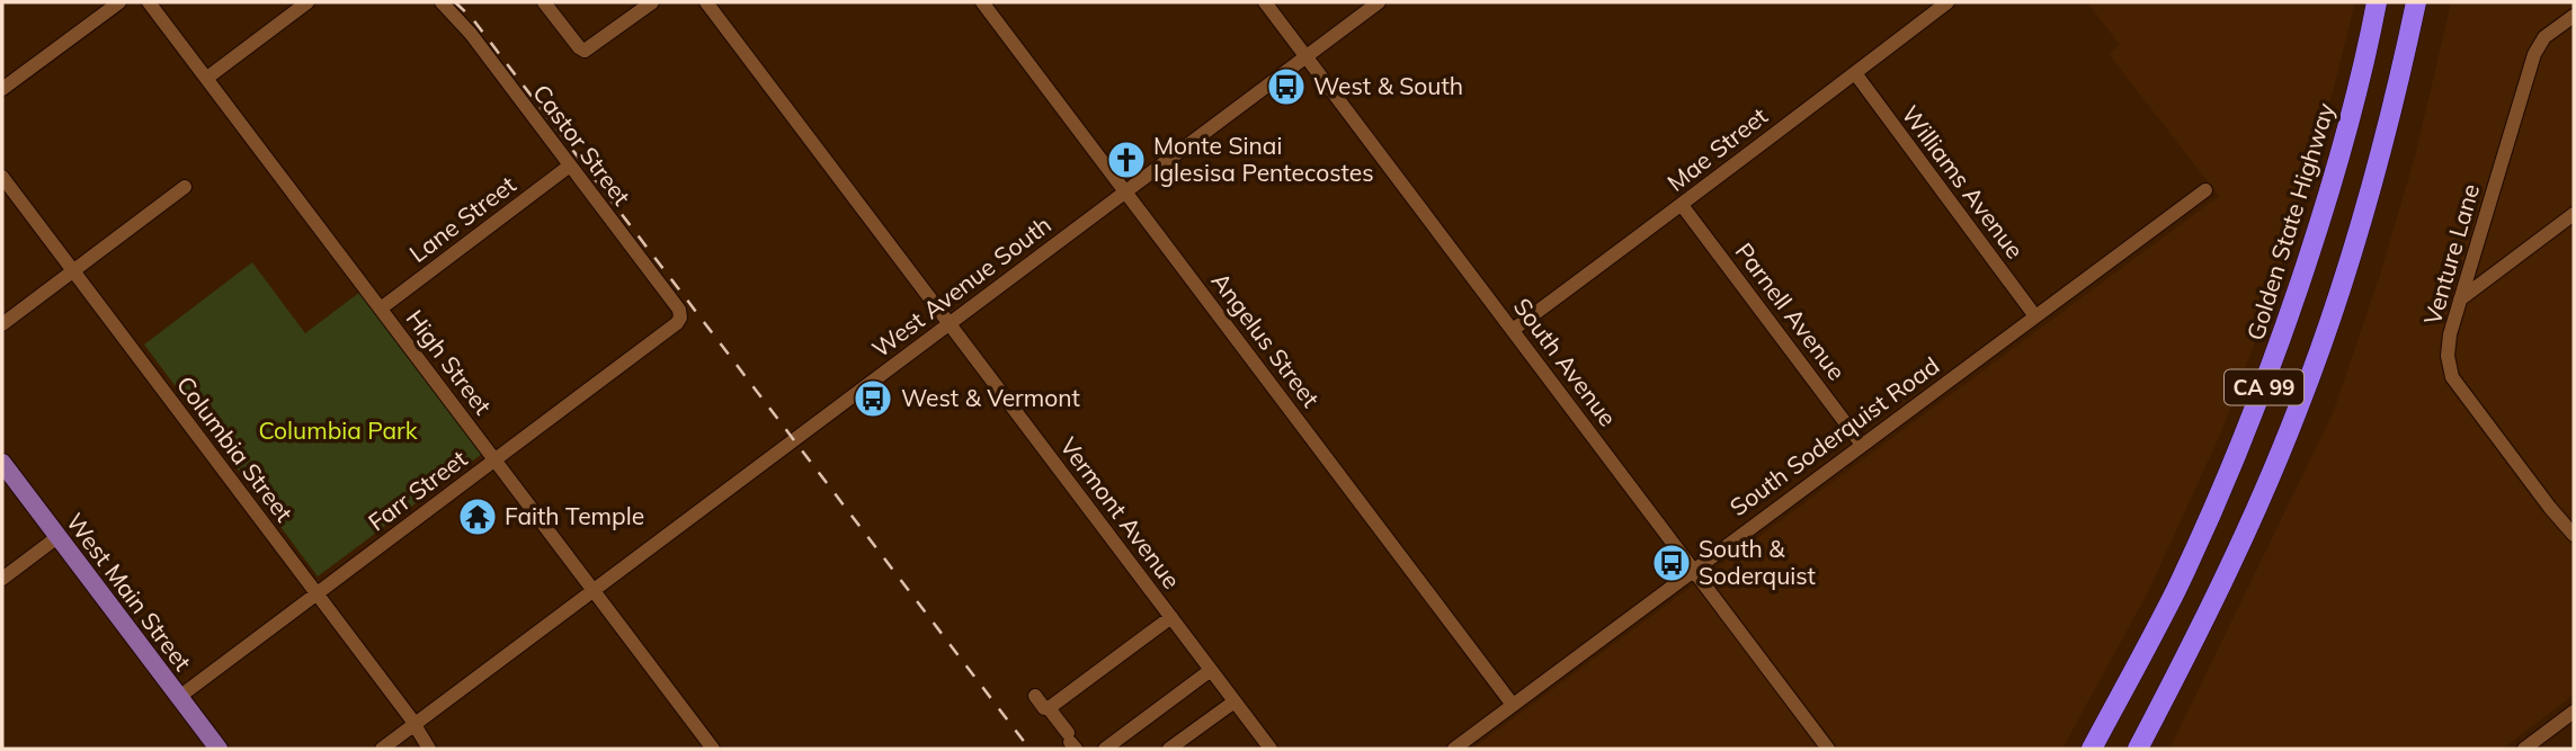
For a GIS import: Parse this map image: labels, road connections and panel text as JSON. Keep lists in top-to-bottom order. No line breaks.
{"streets":{"highway":["Golden State Highway","CA 99"],"main road":["West Main Street"],"street":["Castor Street","Mae Street","Williams Avenue","Lane Street","Venture Lane","West Avenue South","Parnell Avenue","Angelus Street","High Street","South Avenue","South Soderquist Road","Columbia Street","Farr Street","Vermont Avenue"]},"crossings":[["Castor Street","Lane Street"],["Castor Street","Farr Street"],["Mae Street","Williams Avenue"],["Mae Street","Parnell Avenue"],["Mae Street","South Avenue"],["Williams Avenue","South Soderquist Road"],["Lane Street","High Street"],["West Avenue South","Angelus Street"],["West Avenue South","High Street"],["West Avenue South","South Avenue"],["West Avenue South","Columbia Street"],["West Avenue South","Vermont Avenue"],["Parnell Avenue","South Soderquist Road"],["Angelus Street","South Soderquist Road"],["High Street","Farr Street"],["South Avenue","South Soderquist Road"],["Columbia Street","Farr Street"],["Farr Street","West Main Street"]],"parks":["Columbia Park"],"places":{"bus stop":["West & South","West & Vermont","South & Soderquist"],"church":["Monte Sinai Iglesisa Pentecostes"],"temple":["Faith Temple"]}}
